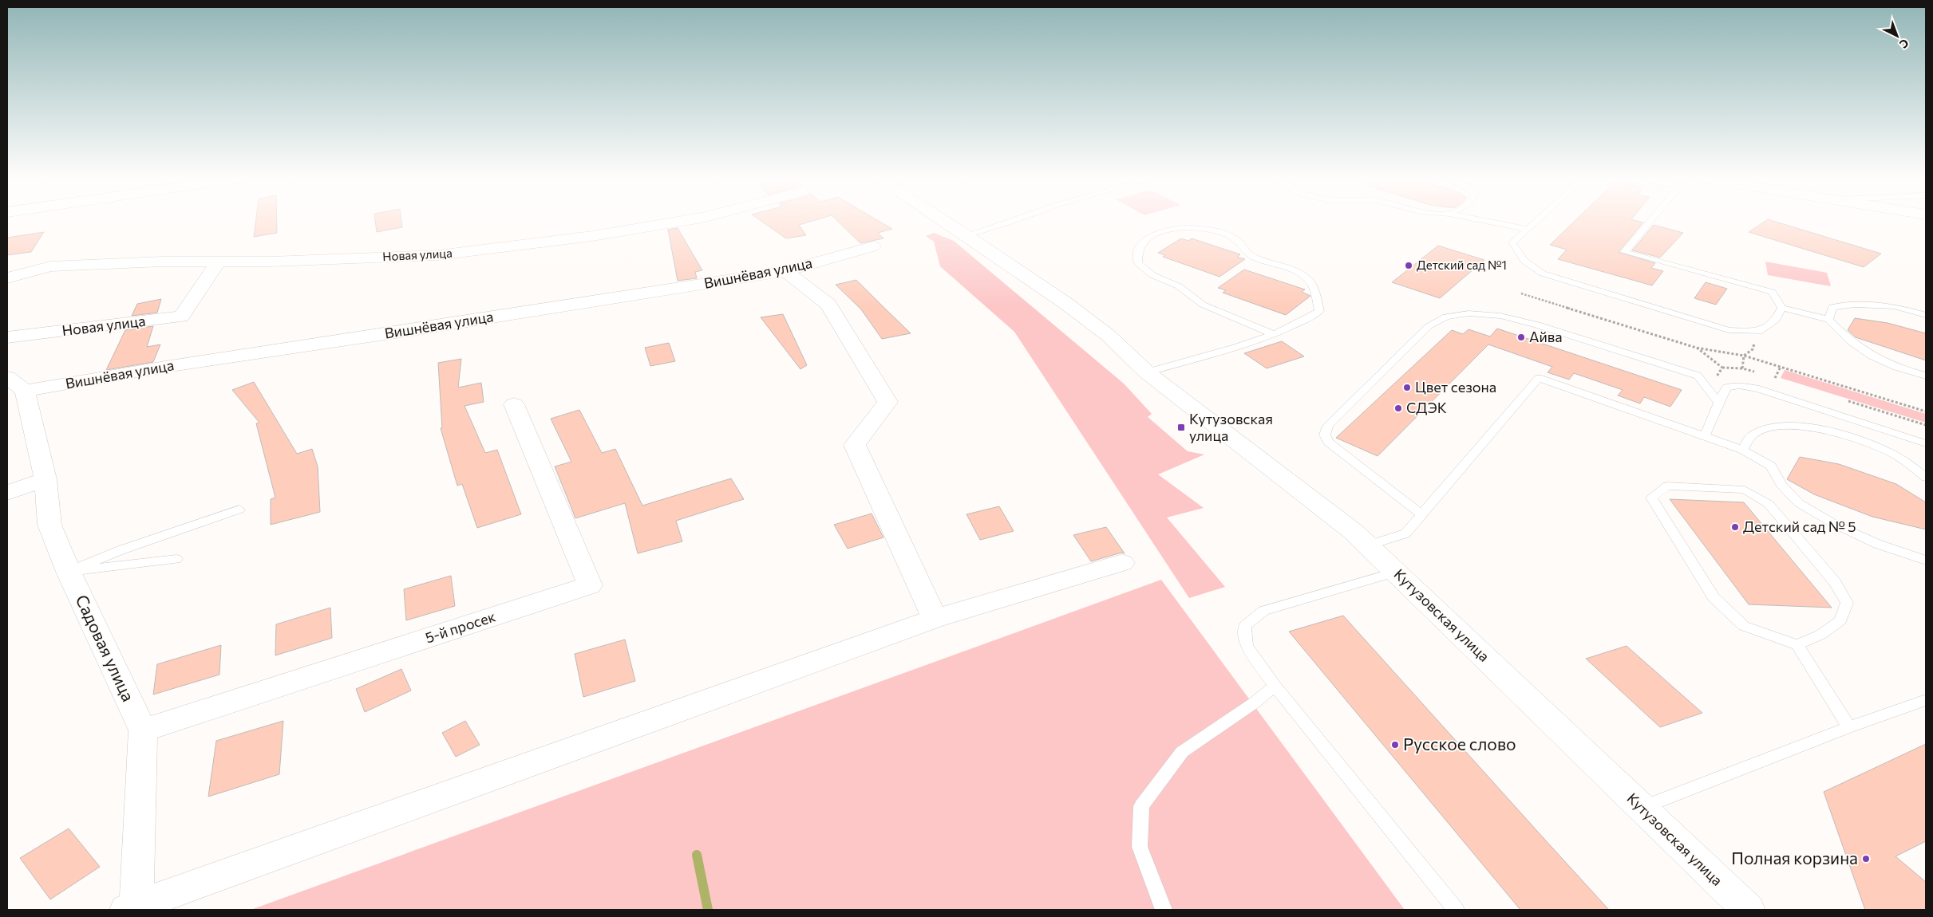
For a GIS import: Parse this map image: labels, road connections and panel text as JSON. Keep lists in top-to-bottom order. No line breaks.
{"streets":{"street":["Новая улица","Вишнёвая улица","Кутузовская улица","5-й просек","Садовая улица"]},"crossings":[["Вишнёвая улица","Садовая улица"],["5-й просек","Садовая улица"]],"places":{"other":["Детский сад №1","Айва","Цвет сезона","СДЭК","Детский сад № 5","Русское слово","Полная корзина"],"transit":["Кутузовская улица"]},"north":"bottom right"}
